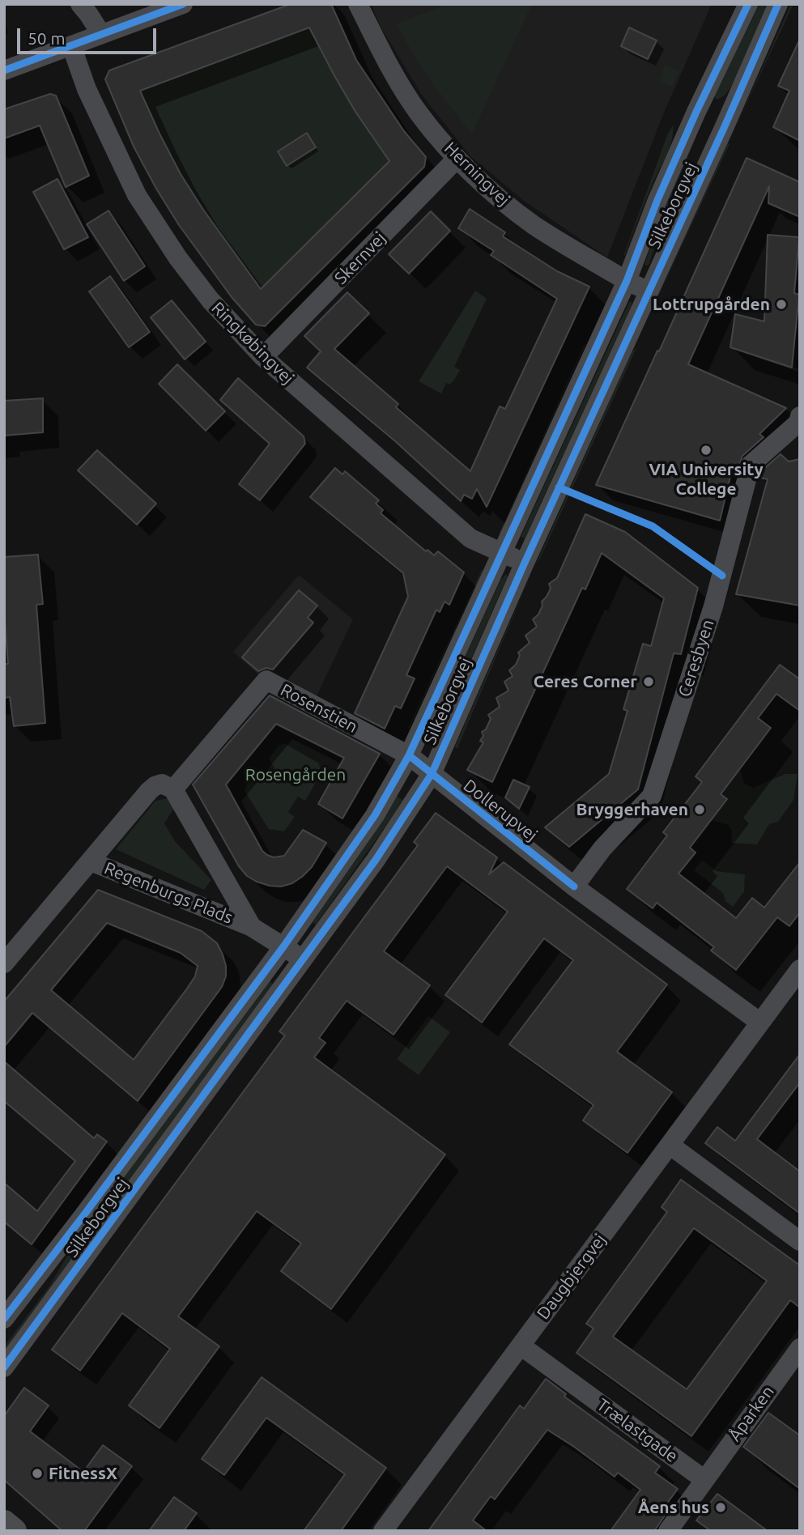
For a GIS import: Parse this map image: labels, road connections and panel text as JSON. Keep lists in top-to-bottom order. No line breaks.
{"streets":{"street":["Herningvej","Silkeborgvej","Skernvej","Ringkøbingvej","Ceresbyen","Rosenstien","Dollerupvej","Regenburgs Plads","Daugbjergvej","Åparken","Trælastgade"]},"crossings":[["Herningvej","Silkeborgvej"],["Herningvej","Skernvej"],["Silkeborgvej","Ringkøbingvej"],["Silkeborgvej","Rosenstien"],["Silkeborgvej","Dollerupvej"],["Silkeborgvej","Regenburgs Plads"],["Skernvej","Ringkøbingvej"],["Ceresbyen","Dollerupvej"],["Rosenstien","Dollerupvej"],["Rosenstien","Regenburgs Plads"],["Dollerupvej","Daugbjergvej"],["Daugbjergvej","Trælastgade"],["Åparken","Trælastgade"]],"parks":["Rosengården"],"places":["Lottrupgården","VIA University College","Ceres Corner","Bryggerhaven","FitnessX","Åens hus"],"scale_bar":"50 m"}
